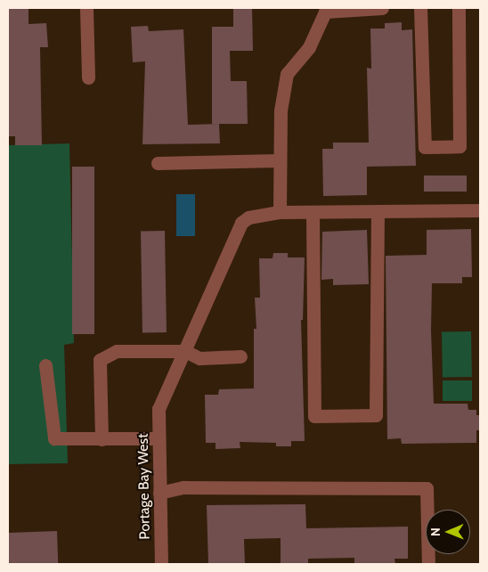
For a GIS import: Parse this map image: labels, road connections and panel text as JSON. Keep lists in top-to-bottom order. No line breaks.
{"streets":{"street":["Portage Bay West"]},"north":"left"}
